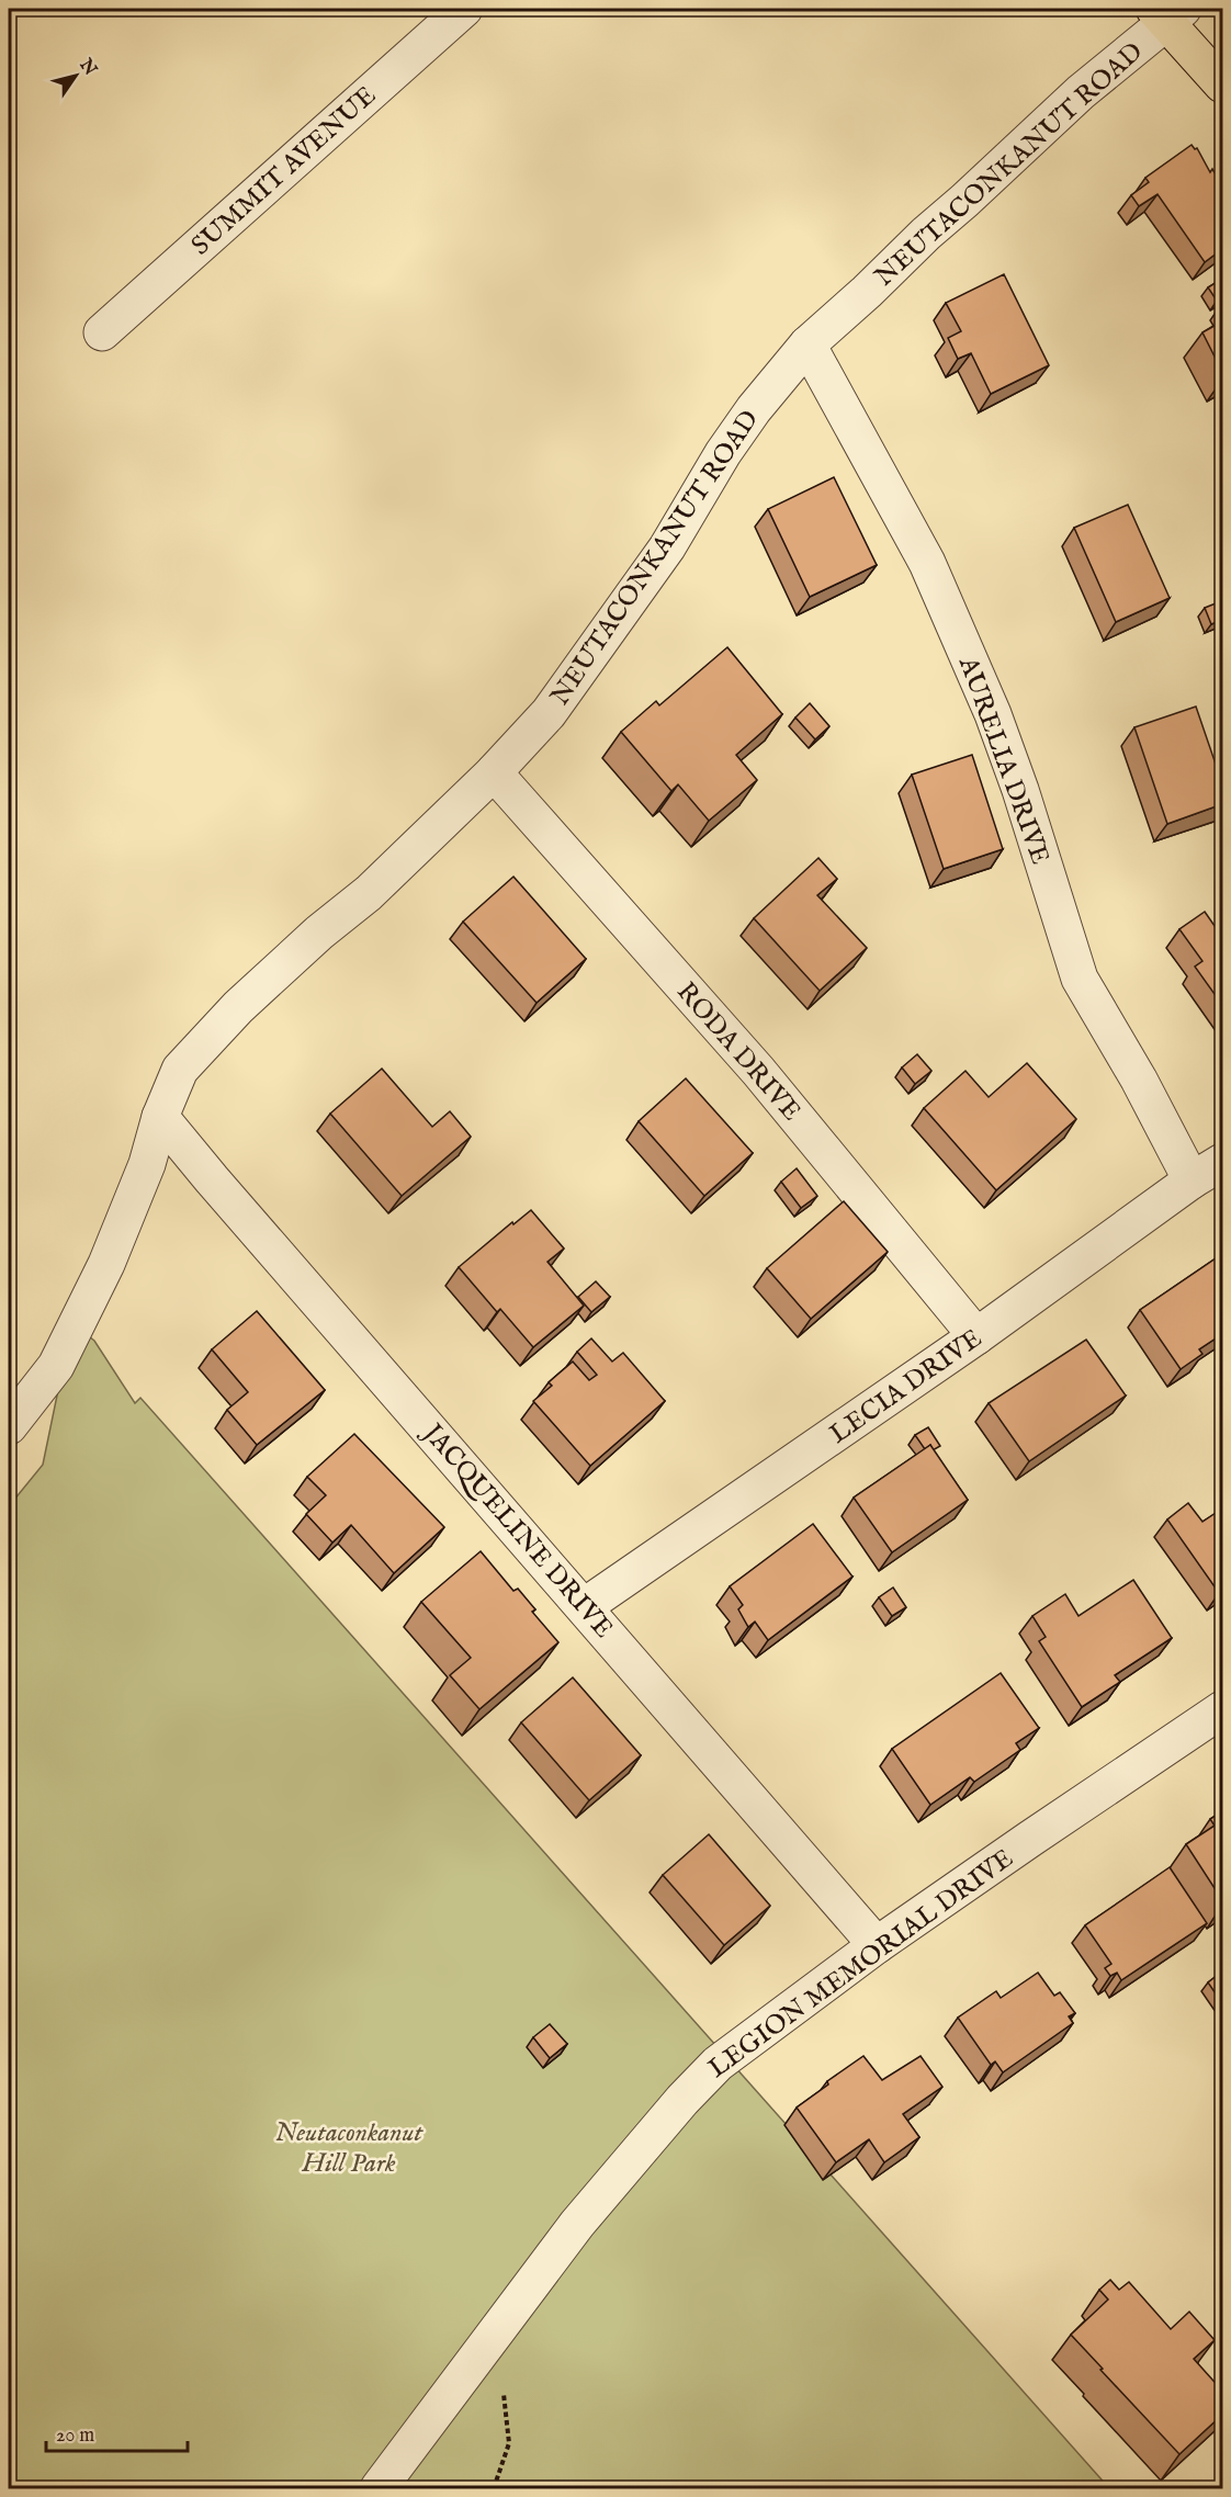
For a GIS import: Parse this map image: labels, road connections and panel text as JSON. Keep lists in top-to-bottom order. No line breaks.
{"streets":{"street":["NEUTACONKANUT ROAD","SUMMIT AVENUE","AURELIA DRIVE","RODA DRIVE","LECIA DRIVE","JACQUELINE DRIVE","LEGION MEMORIAL DRIVE"]},"crossings":[["NEUTACONKANUT ROAD","AURELIA DRIVE"],["NEUTACONKANUT ROAD","RODA DRIVE"],["NEUTACONKANUT ROAD","JACQUELINE DRIVE"],["AURELIA DRIVE","LECIA DRIVE"],["RODA DRIVE","LECIA DRIVE"],["LECIA DRIVE","JACQUELINE DRIVE"],["JACQUELINE DRIVE","LEGION MEMORIAL DRIVE"]],"parks":["Neutaconkanut Hill Park"],"scale_bar":"20 m","north":"top right"}
